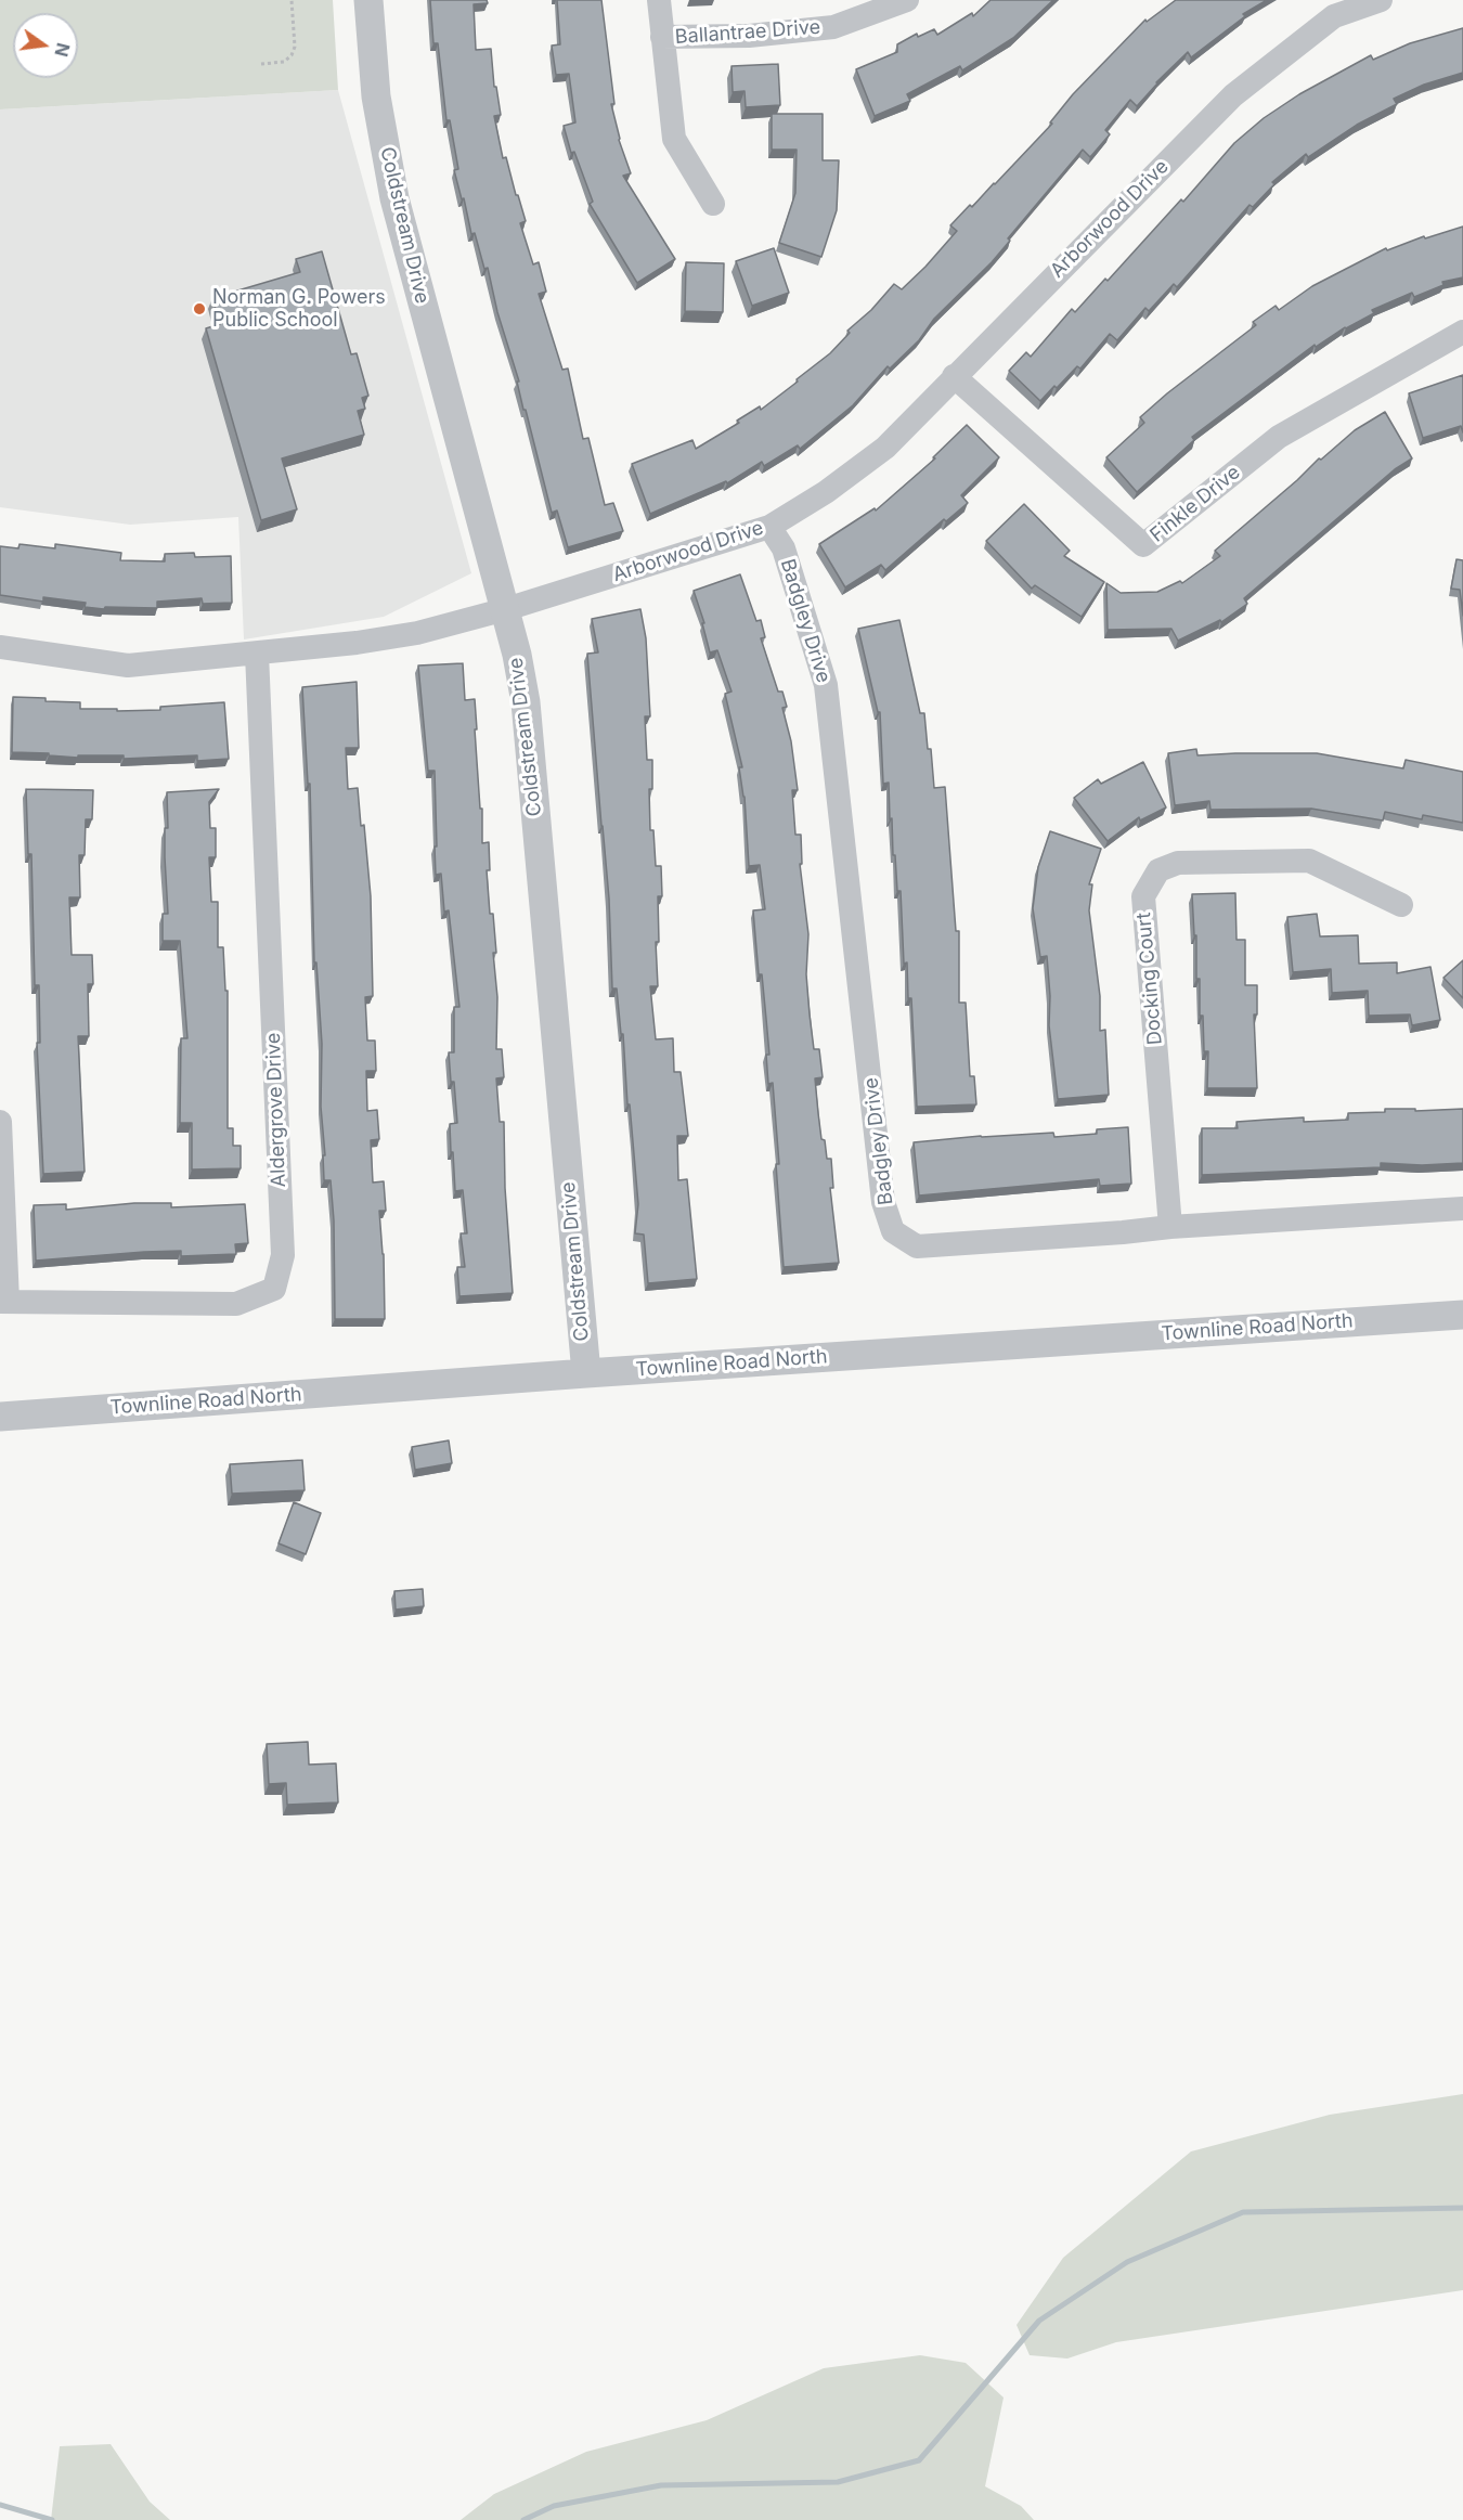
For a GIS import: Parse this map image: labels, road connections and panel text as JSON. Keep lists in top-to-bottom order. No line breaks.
{"streets":{"street":["Ballantrae Drive","Arborwood Drive","Coldstream Drive","Finkle Drive","Badgley Drive","Docking Court","Aldergrove Drive","Townline Road North"]},"crossings":[["Arborwood Drive","Coldstream Drive"],["Arborwood Drive","Finkle Drive"],["Arborwood Drive","Badgley Drive"],["Arborwood Drive","Aldergrove Drive"],["Coldstream Drive","Townline Road North"],["Badgley Drive","Docking Court"]],"places":["Norman G. Powers Public School"],"north":"right"}
